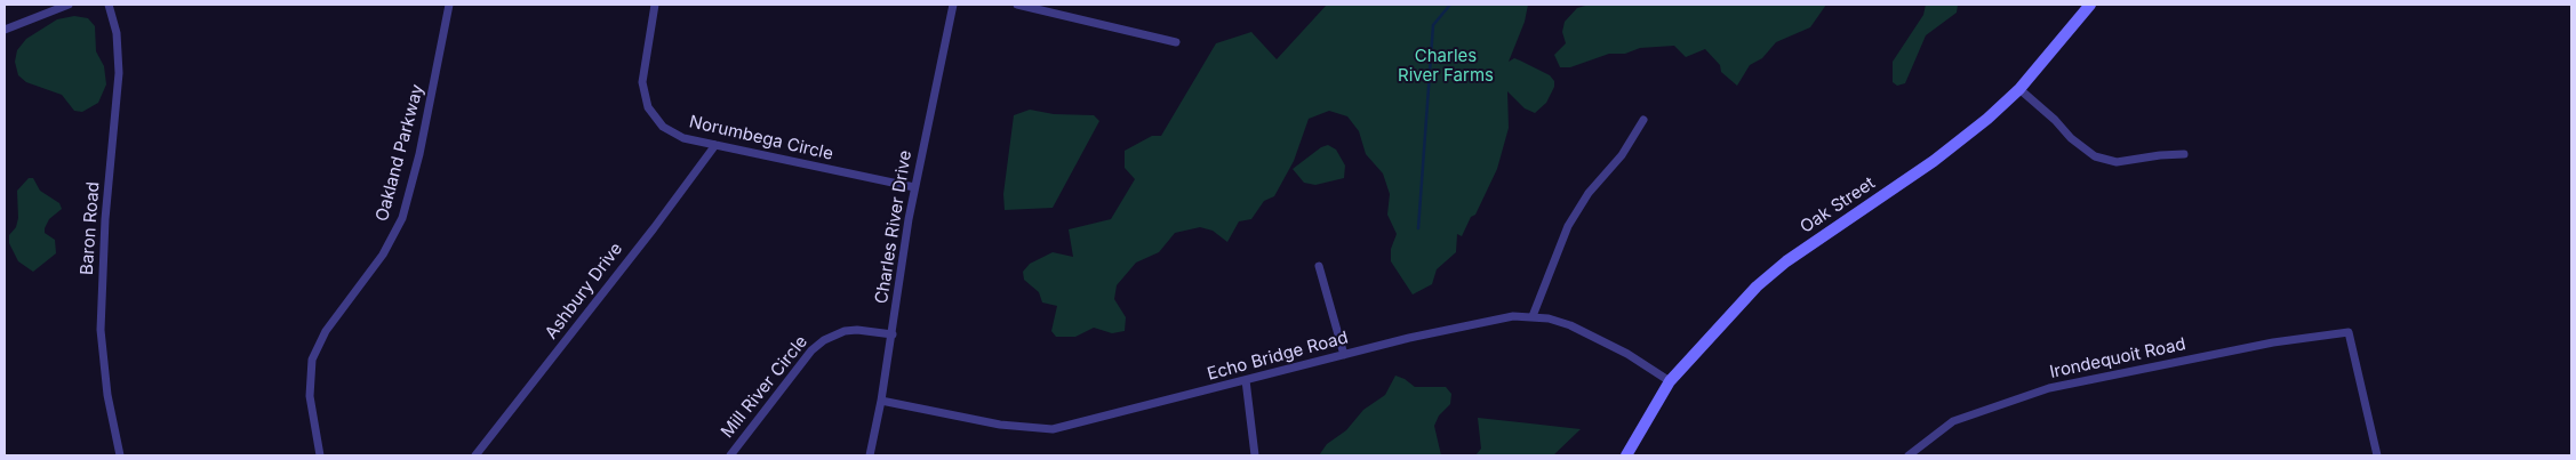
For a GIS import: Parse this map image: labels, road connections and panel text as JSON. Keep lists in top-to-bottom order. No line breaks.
{"streets":{"main road":["Oak Street"],"street":["Norumbega Circle","Oakland Parkway","Charles River Drive","Baron Road","Ashbury Drive","Echo Bridge Road","Irondequoit Road","Mill River Circle"]},"crossings":[["Norumbega Circle","Charles River Drive"],["Norumbega Circle","Ashbury Drive"],["Oak Street","Echo Bridge Road"],["Charles River Drive","Echo Bridge Road"],["Charles River Drive","Mill River Circle"]],"parks":["Charles River Farms"]}
